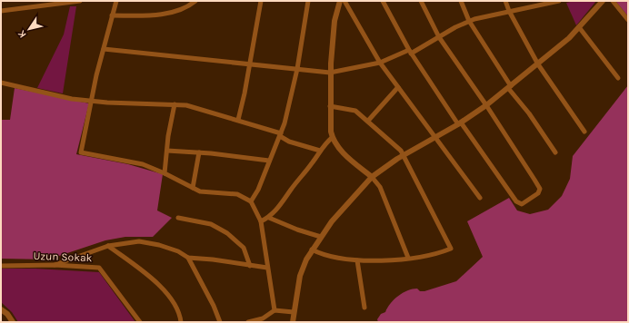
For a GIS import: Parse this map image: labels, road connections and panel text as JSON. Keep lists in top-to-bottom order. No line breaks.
{"streets":{"street":["Uzun Sokak"]},"north":"bottom left"}
